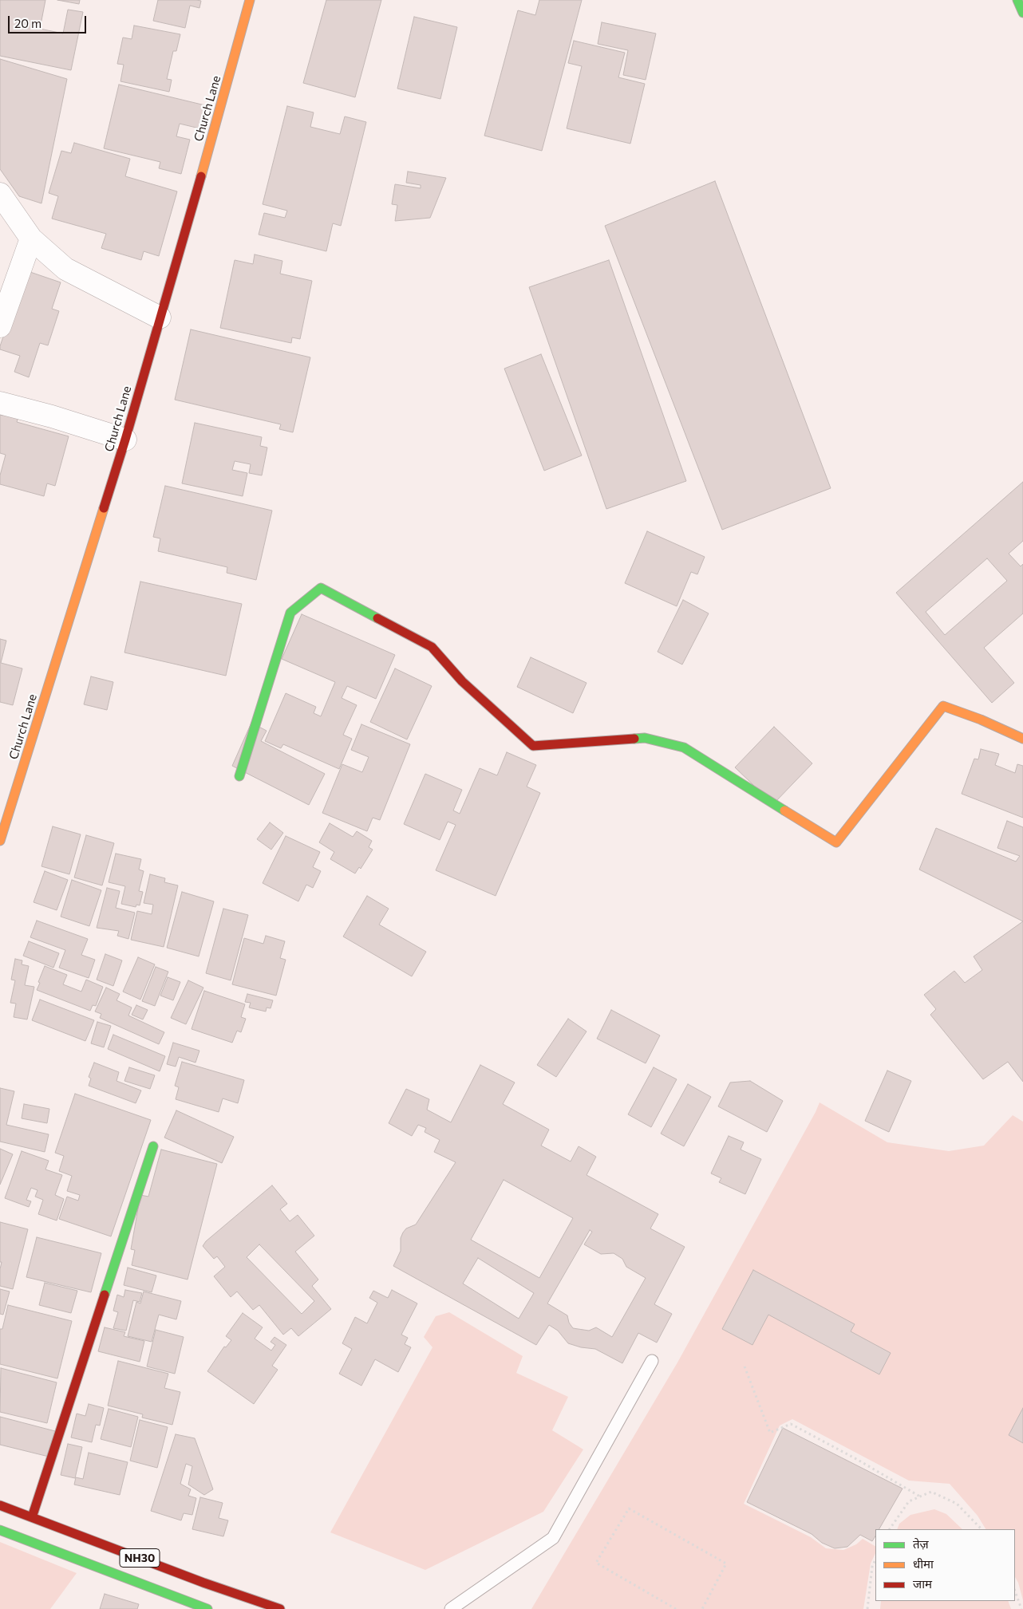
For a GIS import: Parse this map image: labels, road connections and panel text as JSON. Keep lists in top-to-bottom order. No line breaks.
{"streets":{"main road":["Church Lane","NH30"]},"legend":["तेज़","धीमा","जाम"],"scale_bar":"20 m"}
